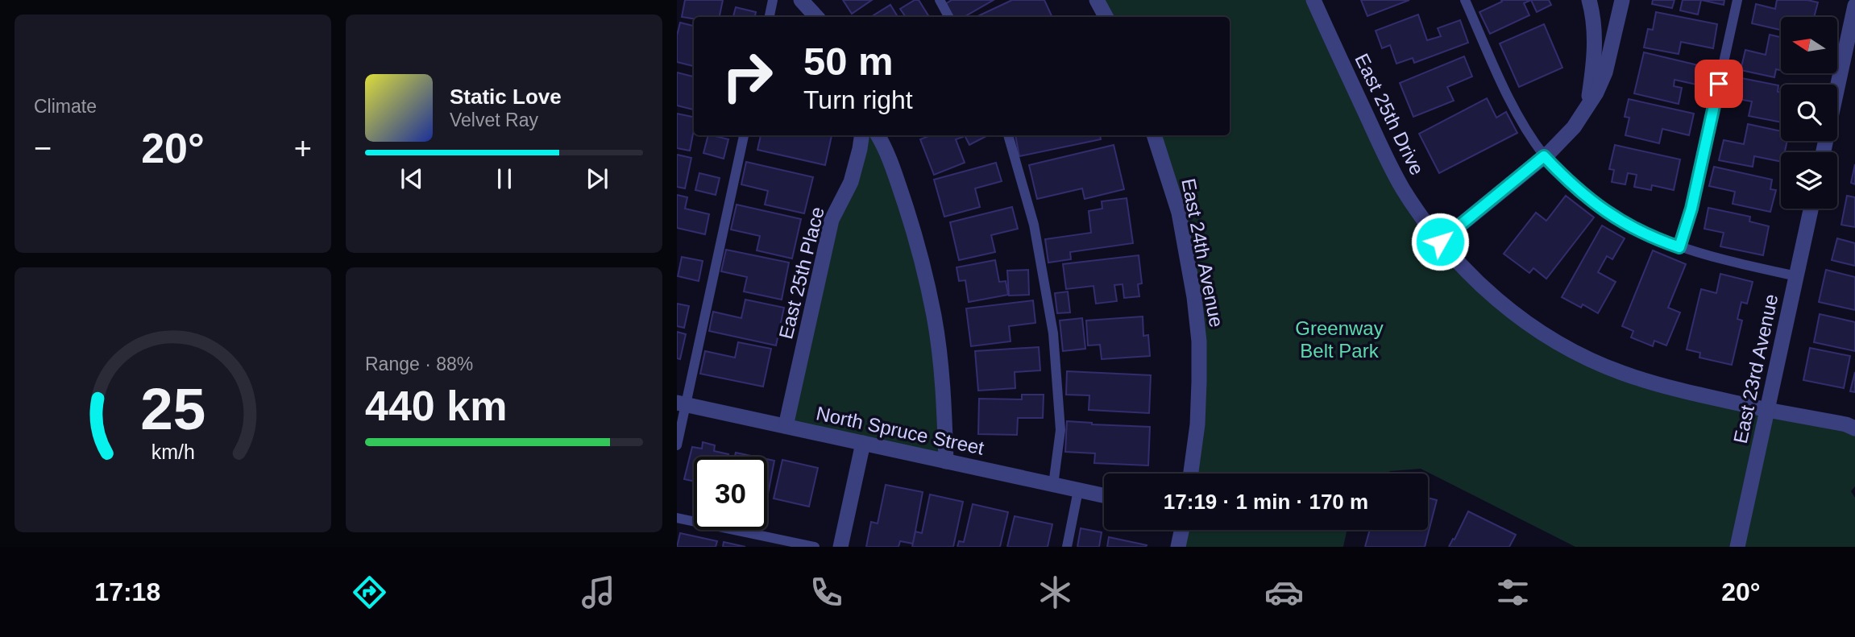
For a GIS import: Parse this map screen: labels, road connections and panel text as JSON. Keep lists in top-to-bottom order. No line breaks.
{"streets":{"street":["East 25th Drive","East 24th Avenue","East 25th Place","East 23rd Avenue","North Spruce Street"]},"crossings":[["East 25th Drive","East 23rd Avenue"],["East 25th Place","North Spruce Street"]],"parks":["Greenway Belt Park"],"north":"left","page":{"tile":["Climate",["Range · 88%","440 km"]],"turn":["50 m","Turn right"],"song":["Static Love","Velvet Ray"],"heat":["−","20°","+"],"limit":"30","trip":"17:19 · 1 min · 170 m","tabs":["17:18","20°"],"gauge":["25","km/h"]}}
